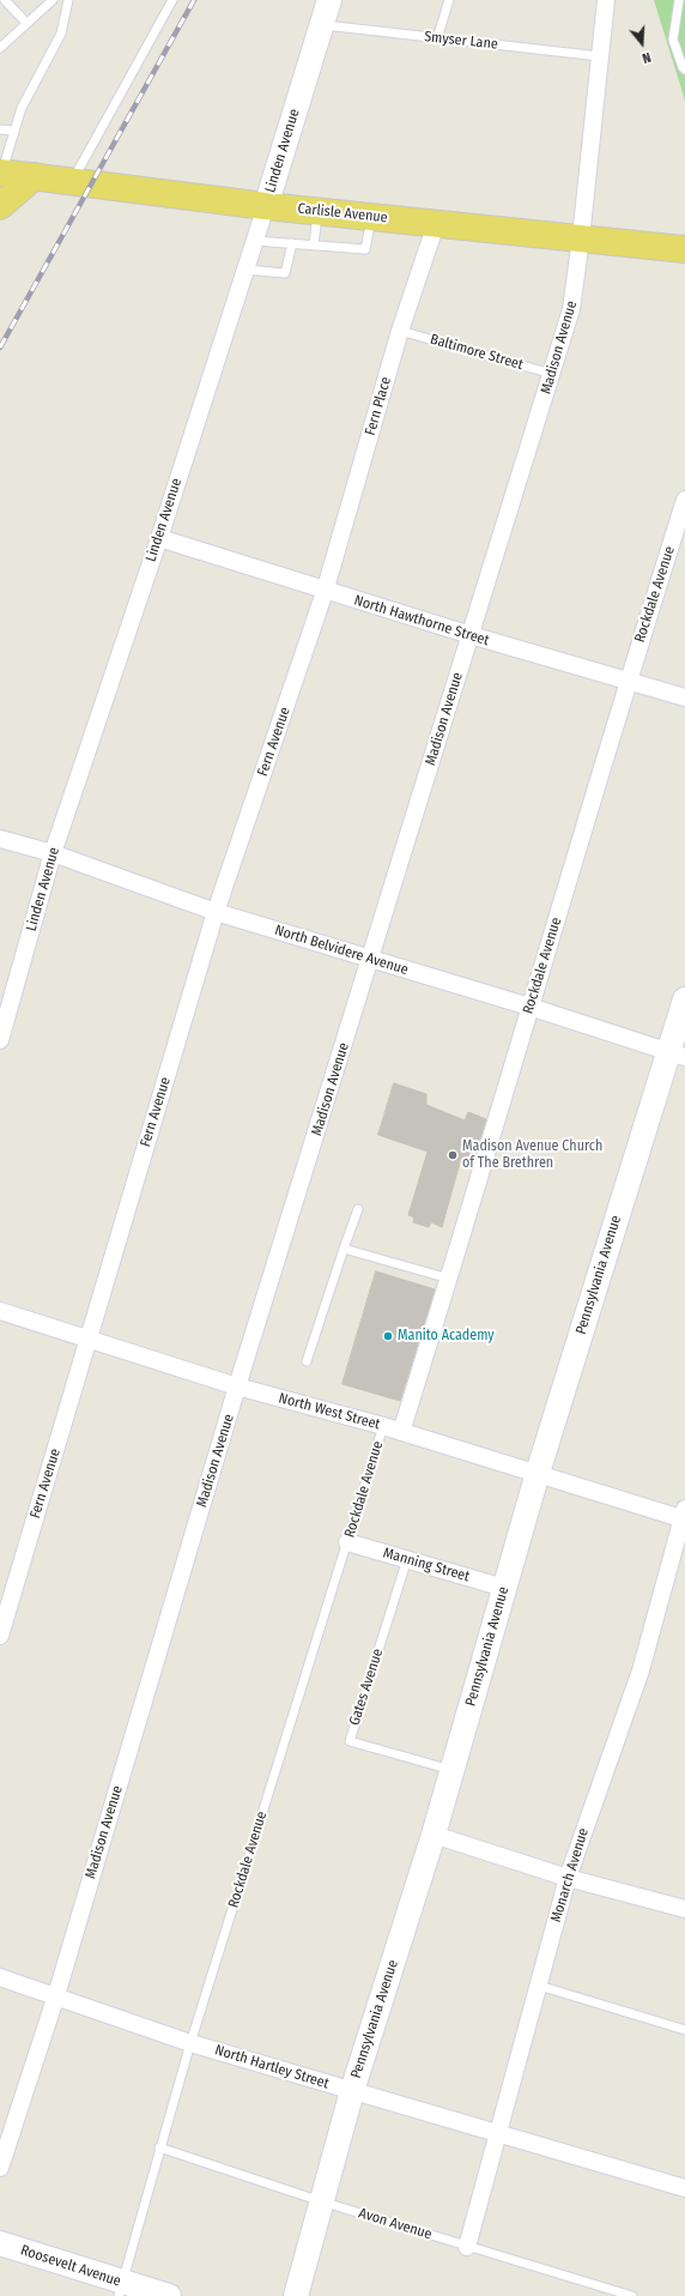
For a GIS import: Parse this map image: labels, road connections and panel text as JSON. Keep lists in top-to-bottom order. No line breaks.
{"streets":{"main road":["Carlisle Avenue"],"street":["Linden Avenue","Madison Avenue","Fern Place","Rockdale Avenue","North Hawthorne Street","Fern Avenue","North Belvidere Avenue","Pennsylvania Avenue","North West Street","Manning Street","Monarch Avenue","North Hartley Street","Roosevelt Avenue"],"lane":["Smyser Lane","Baltimore Street","Gates Avenue","Avon Avenue"]},"crossings":[["Smyser Lane","Linden Avenue"],["Smyser Lane","Madison Avenue"],["Linden Avenue","Carlisle Avenue"],["Linden Avenue","North Hawthorne Street"],["Linden Avenue","North Belvidere Avenue"],["Carlisle Avenue","Madison Avenue"],["Carlisle Avenue","Fern Place"],["Madison Avenue","Baltimore Street"],["Madison Avenue","North Hawthorne Street"],["Madison Avenue","North Belvidere Avenue"],["Madison Avenue","North West Street"],["Madison Avenue","North Hartley Street"],["Baltimore Street","Fern Place"],["Fern Place","North Hawthorne Street"],["Fern Place","Fern Avenue"],["Rockdale Avenue","North Hawthorne Street"],["Rockdale Avenue","North Belvidere Avenue"],["Rockdale Avenue","North West Street"],["Rockdale Avenue","Manning Street"],["Rockdale Avenue","North Hartley Street"],["Rockdale Avenue","Avon Avenue"],["Rockdale Avenue","Roosevelt Avenue"],["North Hawthorne Street","Fern Avenue"],["Fern Avenue","North Belvidere Avenue"],["Fern Avenue","North West Street"],["North Belvidere Avenue","Pennsylvania Avenue"],["Pennsylvania Avenue","North West Street"],["Pennsylvania Avenue","Manning Street"],["Pennsylvania Avenue","Gates Avenue"],["Pennsylvania Avenue","North Hartley Street"],["Pennsylvania Avenue","Avon Avenue"],["North West Street","Monarch Avenue"],["Manning Street","Gates Avenue"],["Monarch Avenue","North Hartley Street"],["Monarch Avenue","Avon Avenue"]],"places":["Madison Avenue Church of The Brethren","Manito Academy"],"north":"bottom"}
